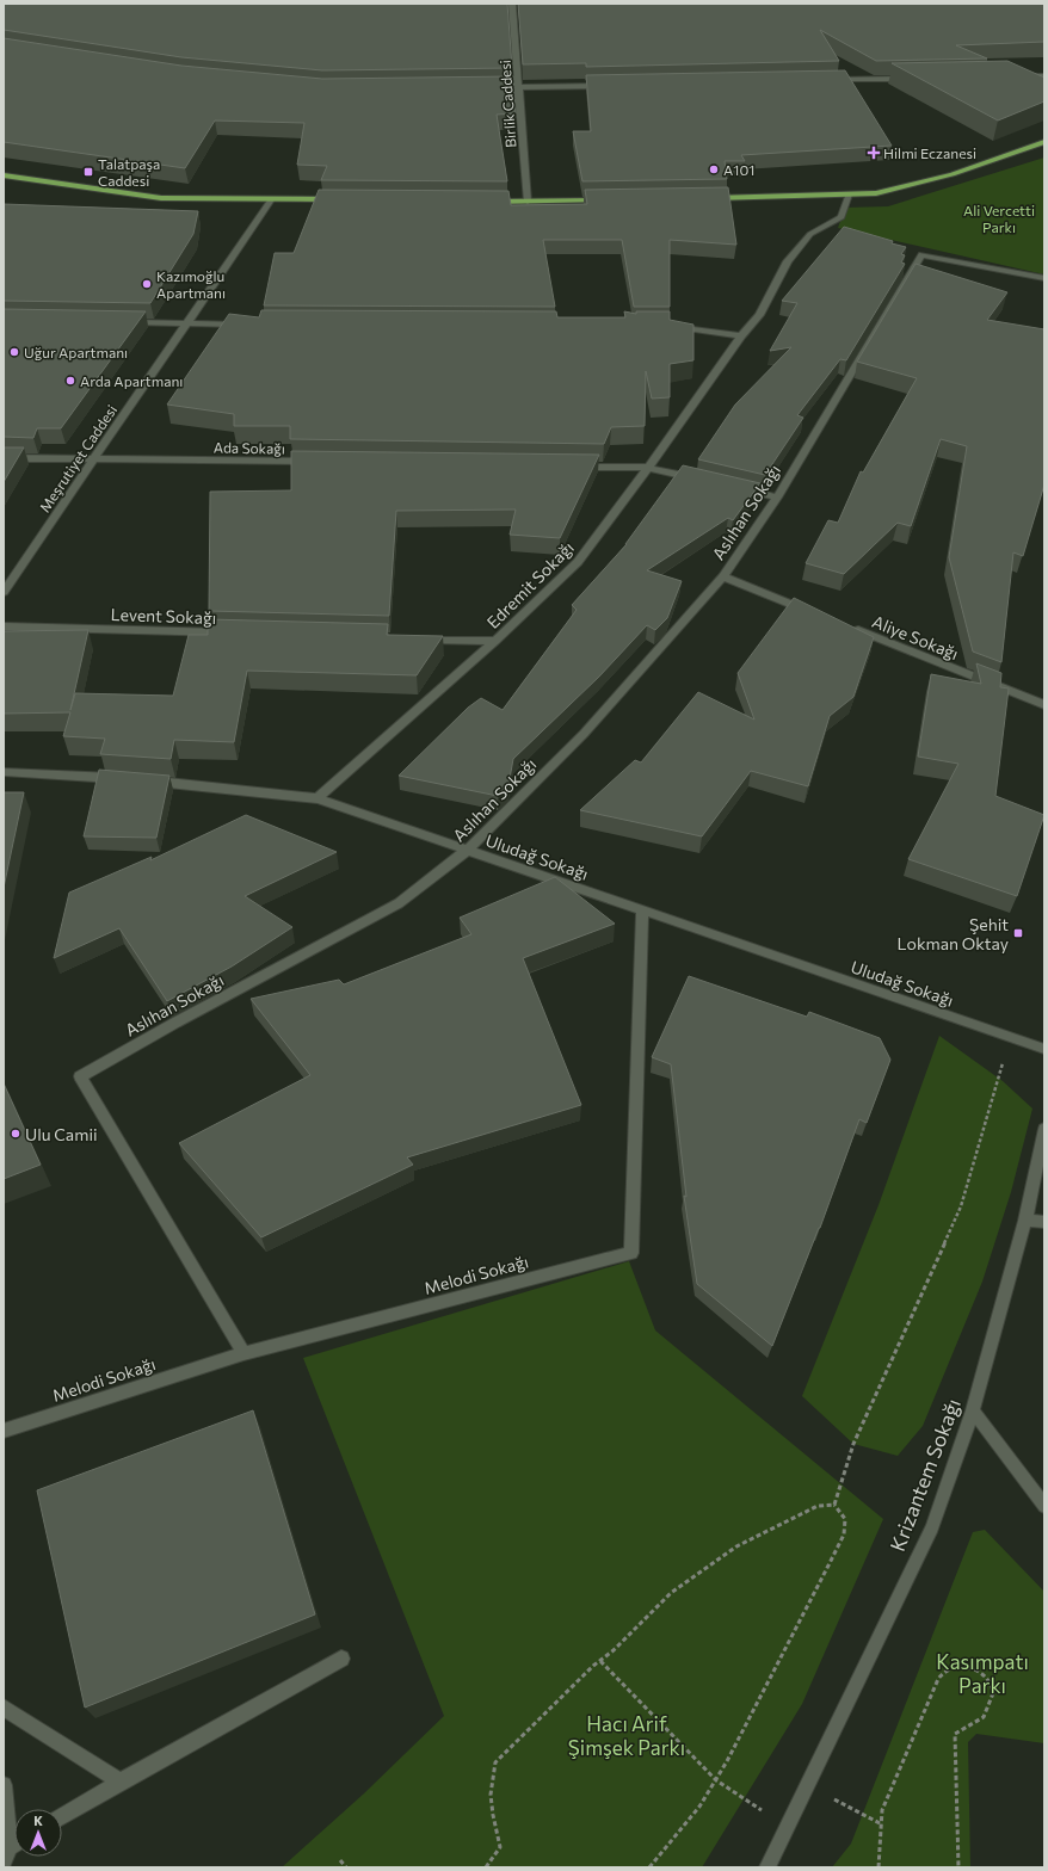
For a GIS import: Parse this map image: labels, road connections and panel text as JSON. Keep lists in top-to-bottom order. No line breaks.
{"streets":{"street":["Birlik Caddesi","Ada Sokağı","Meşrutiyet Caddesi","Aslıhan Sokağı","Edremit Sokağı","Levent Sokağı","Aliye Sokağı","Uludağ Sokağı","Melodi Sokağı","Krizantem Sokağı"]},"crossings":[["Ada Sokağı","Meşrutiyet Caddesi"],["Aslıhan Sokağı","Uludağ Sokağı"],["Aslıhan Sokağı","Melodi Sokağı"],["Edremit Sokağı","Uludağ Sokağı"],["Uludağ Sokağı","Melodi Sokağı"]],"parks":["Ali Vercetti Parkı","Kasımpatı Parkı","Hacı Arif Şimşek Parkı"],"places":{"health":["Hilmi Eczanesi"],"other":["A101","Kazımoğlu Apartmanı","Uğur Apartmanı","Arda Apartmanı","Ulu Camii"],"transit":["Talatpaşa Caddesi","Şehit Lokman Oktay"]},"north":"top"}
